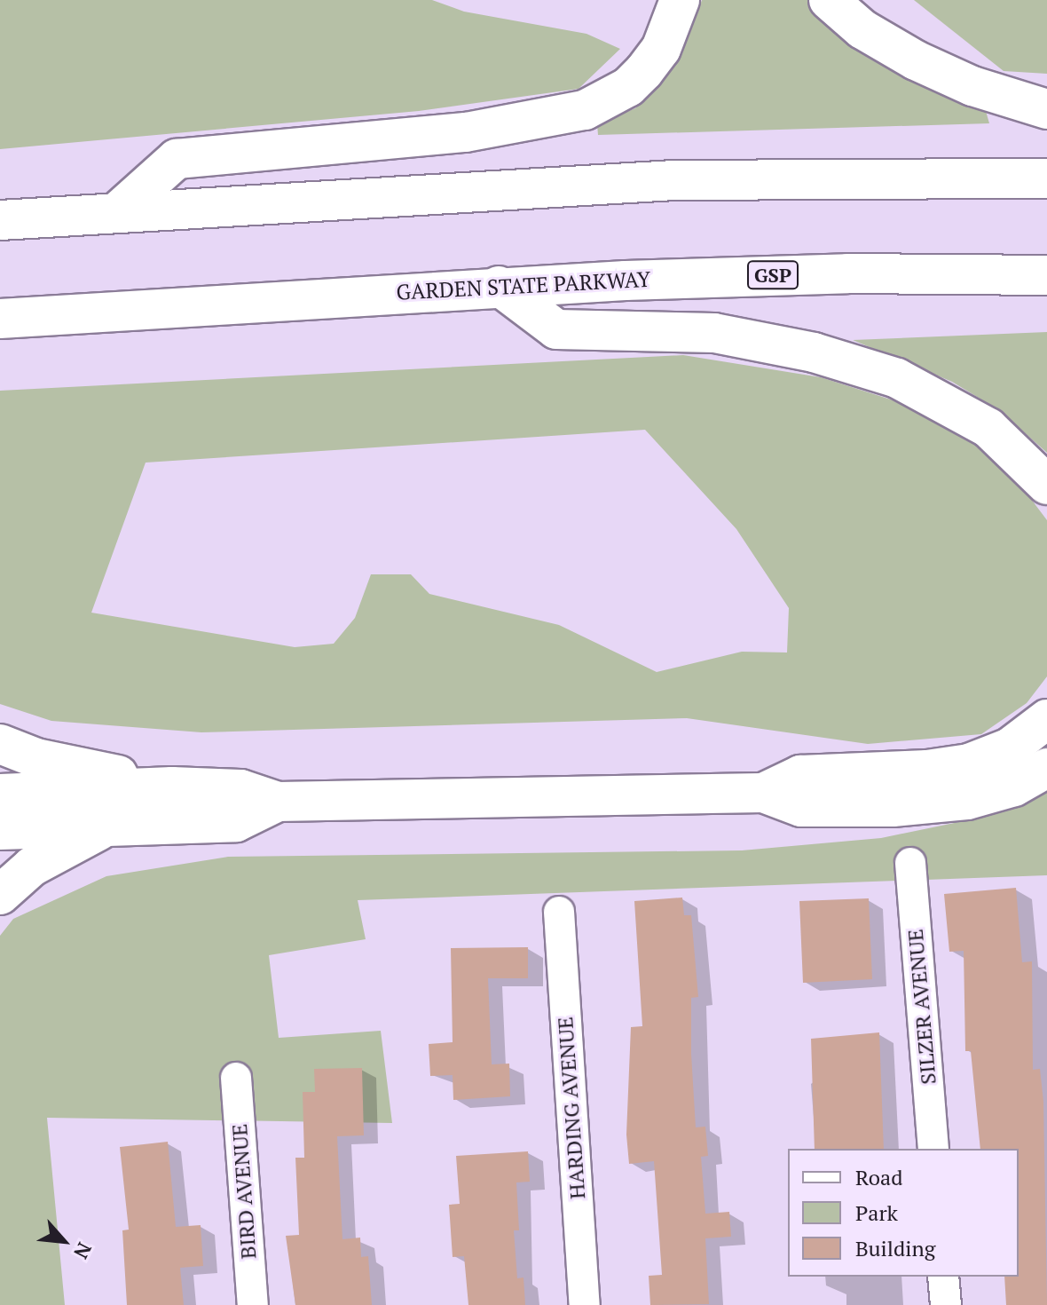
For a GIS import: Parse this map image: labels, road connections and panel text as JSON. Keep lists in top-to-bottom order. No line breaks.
{"streets":{"highway":["GSP","GARDEN STATE PARKWAY"],"street":["SILZER AVENUE","HARDING AVENUE","BIRD AVENUE"]},"legend":["Road","Park","Building"],"north":"bottom right"}
